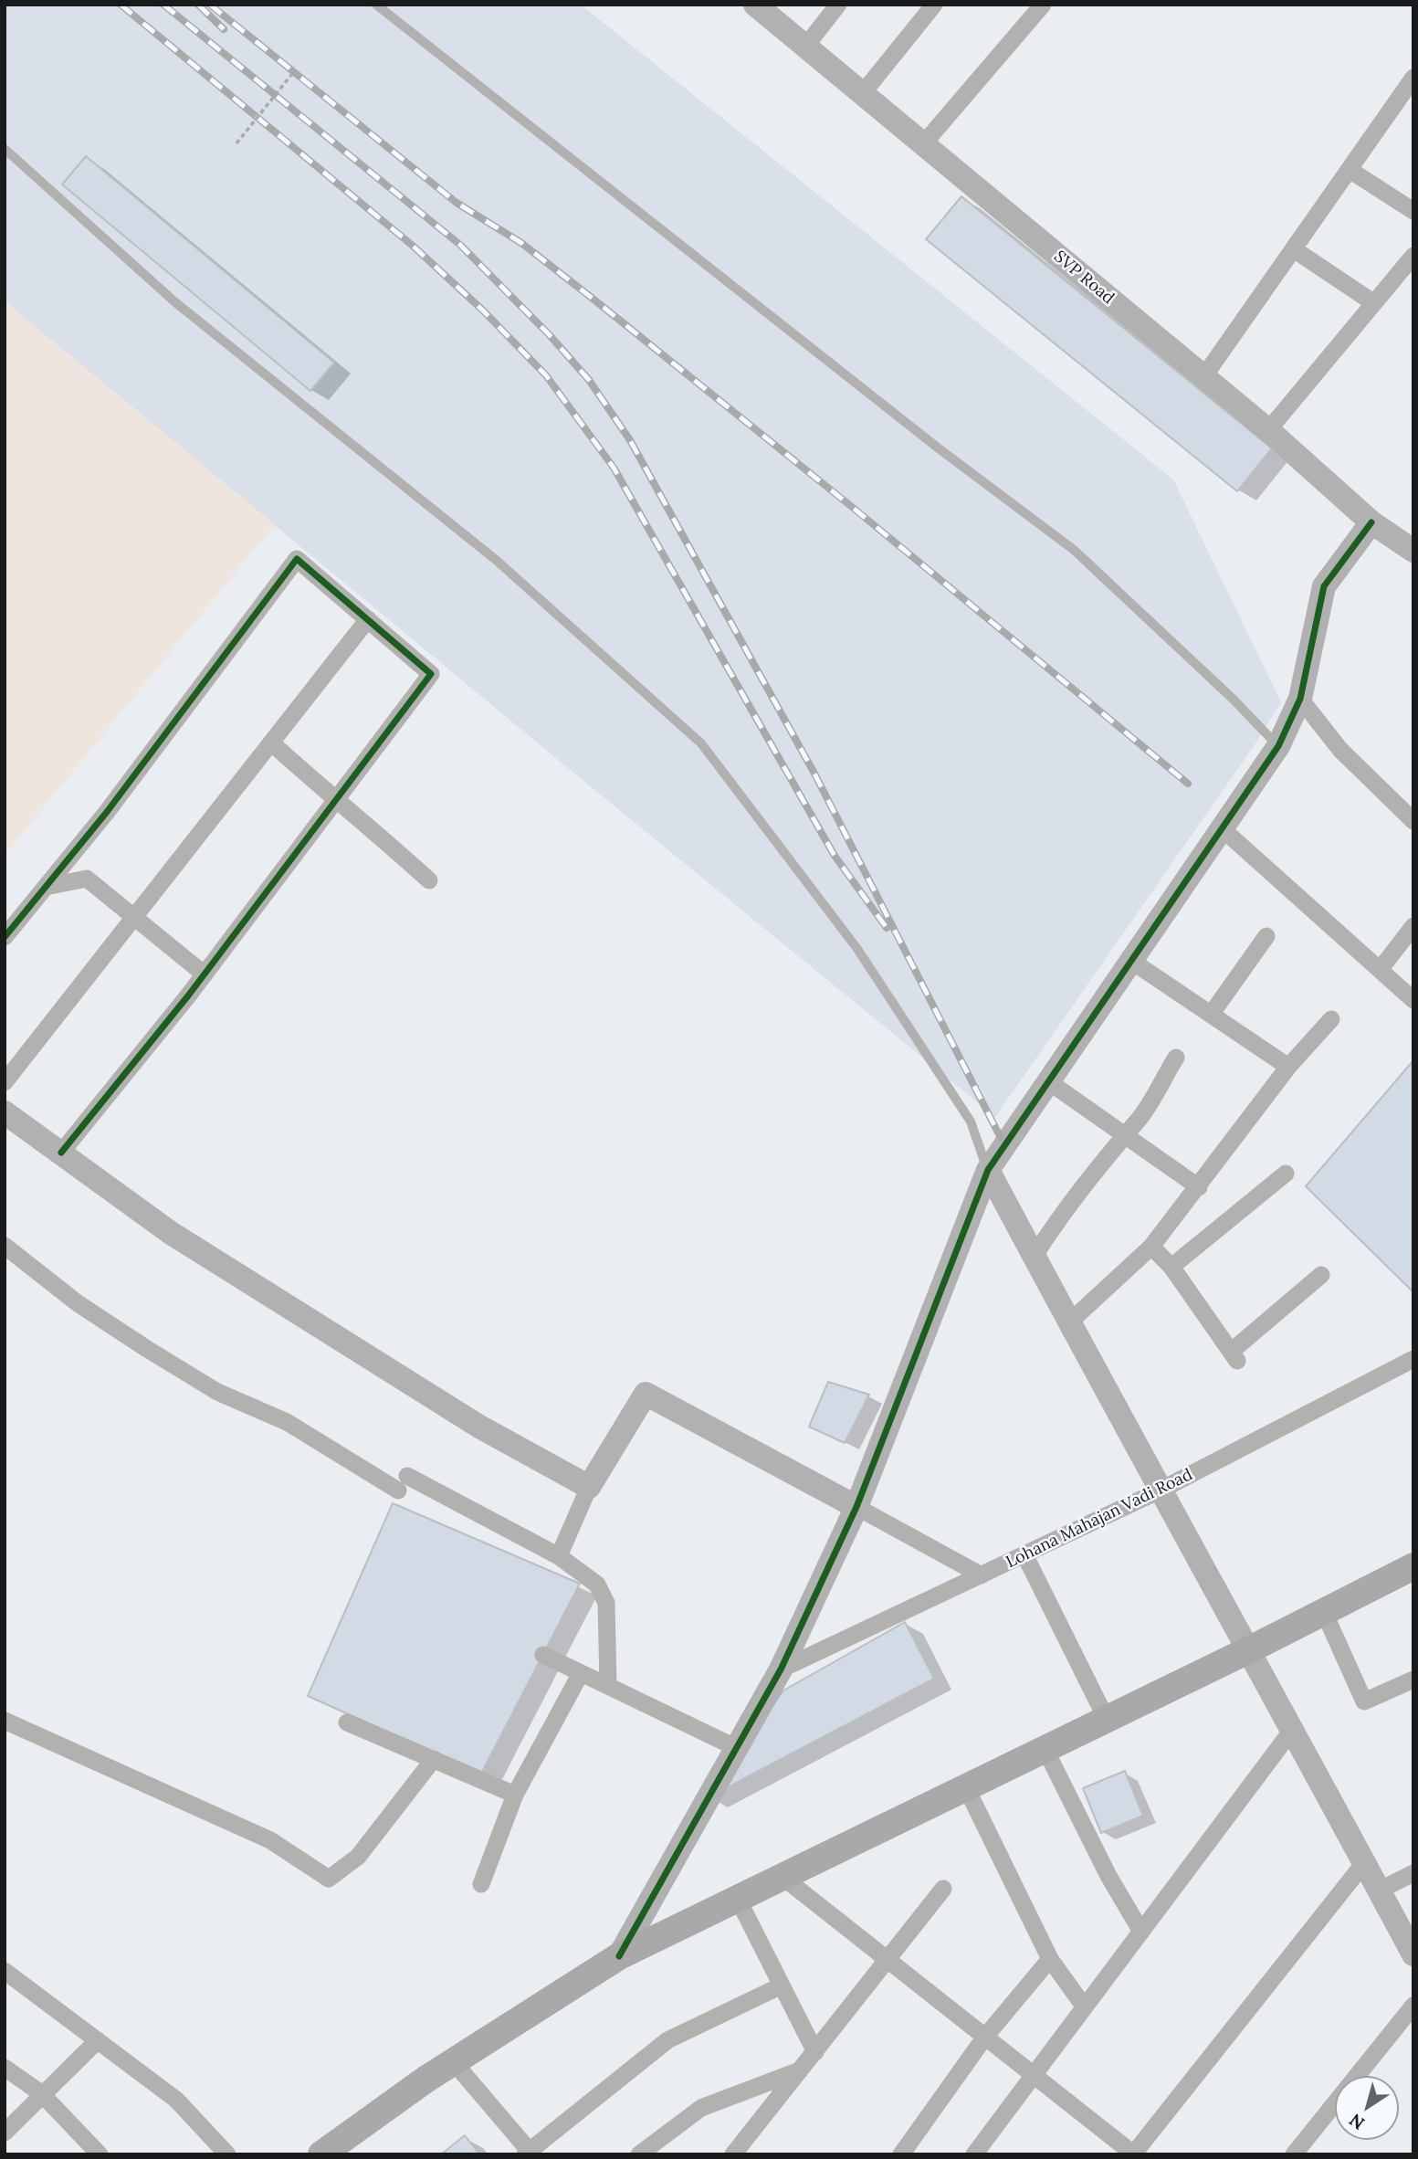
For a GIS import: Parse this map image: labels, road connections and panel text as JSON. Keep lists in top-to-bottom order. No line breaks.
{"streets":{"street":["SVP Road","Lohana Mahajan Vadi Road"]},"north":"bottom left"}
